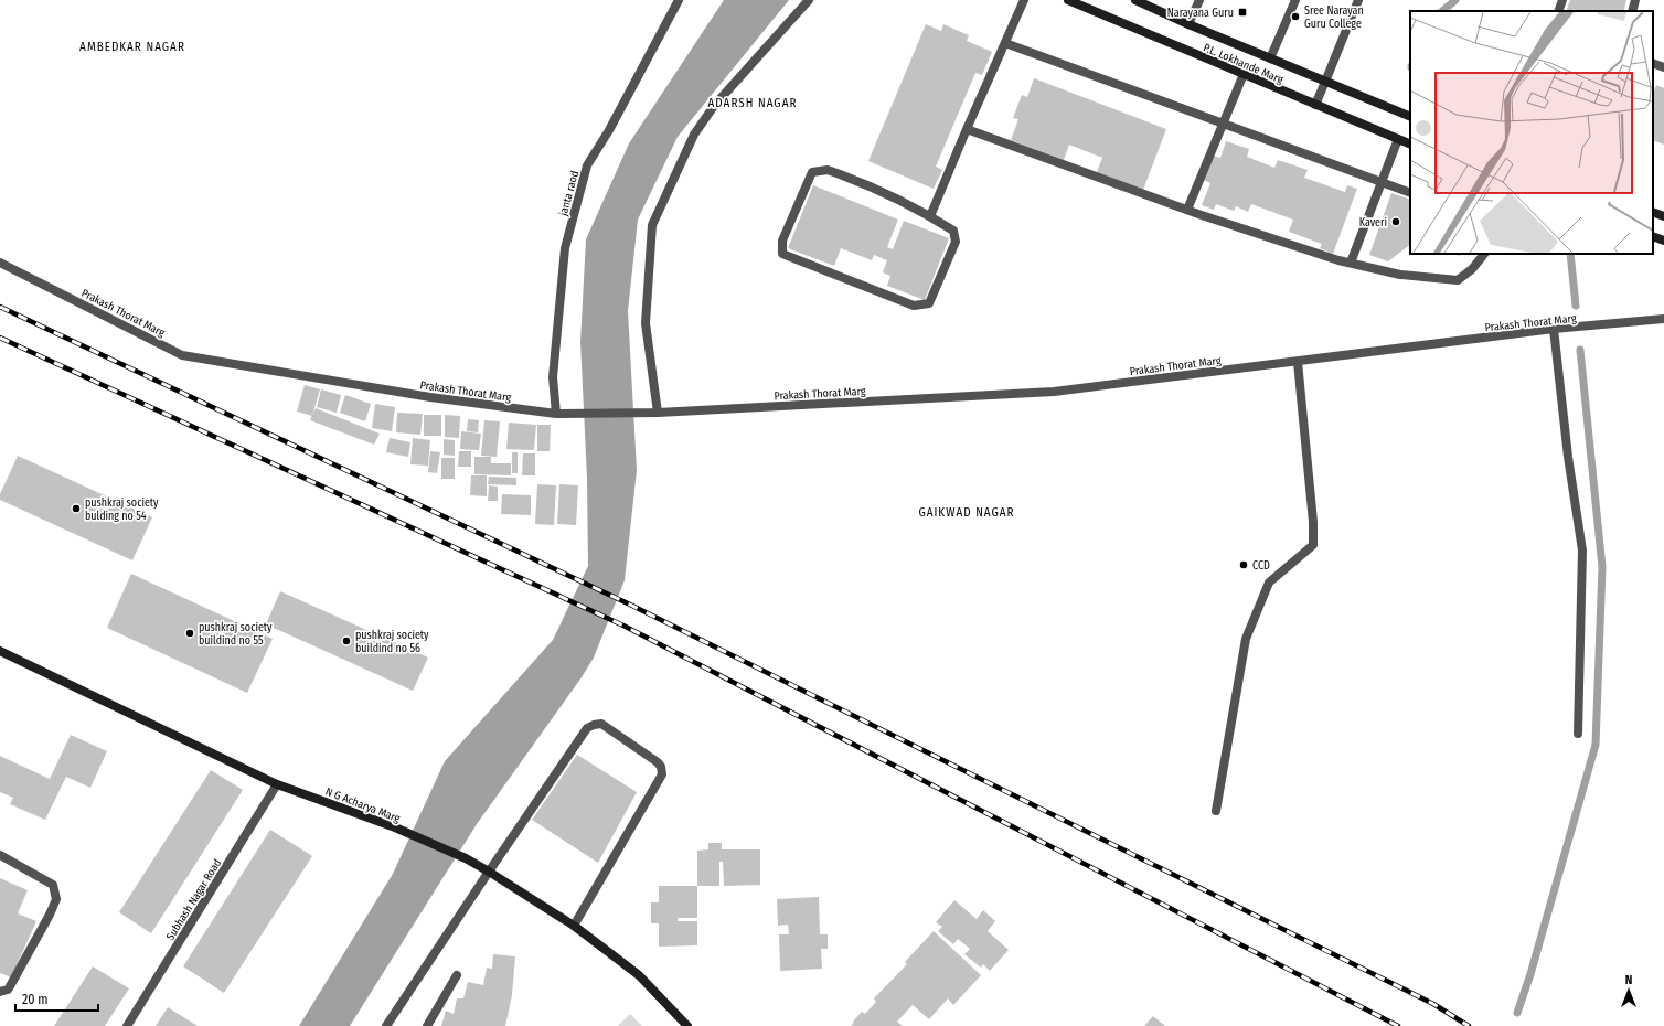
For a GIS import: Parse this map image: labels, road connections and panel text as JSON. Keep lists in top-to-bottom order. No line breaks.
{"streets":{"main road":["P.L. Lokhande Marg","N G Acharya Marg"],"street":["janta raod","Prakash Thorat Marg","Subhash Nagar Road"]},"crossings":[["janta raod","Prakash Thorat Marg"],["N G Acharya Marg","Subhash Nagar Road"]],"districts":["AMBEDKAR NAGAR","ADARSH NAGAR","GAIKWAD NAGAR"],"places":{"transit":["Narayana Guru"],"other":["Sree Narayan Guru College","Kaveri","pushkraj society bulding no 54","CCD","pushkraj society buildind no 55","pushkraj society buildind no 56"]},"scale_bar":"20 m","north":"top"}
